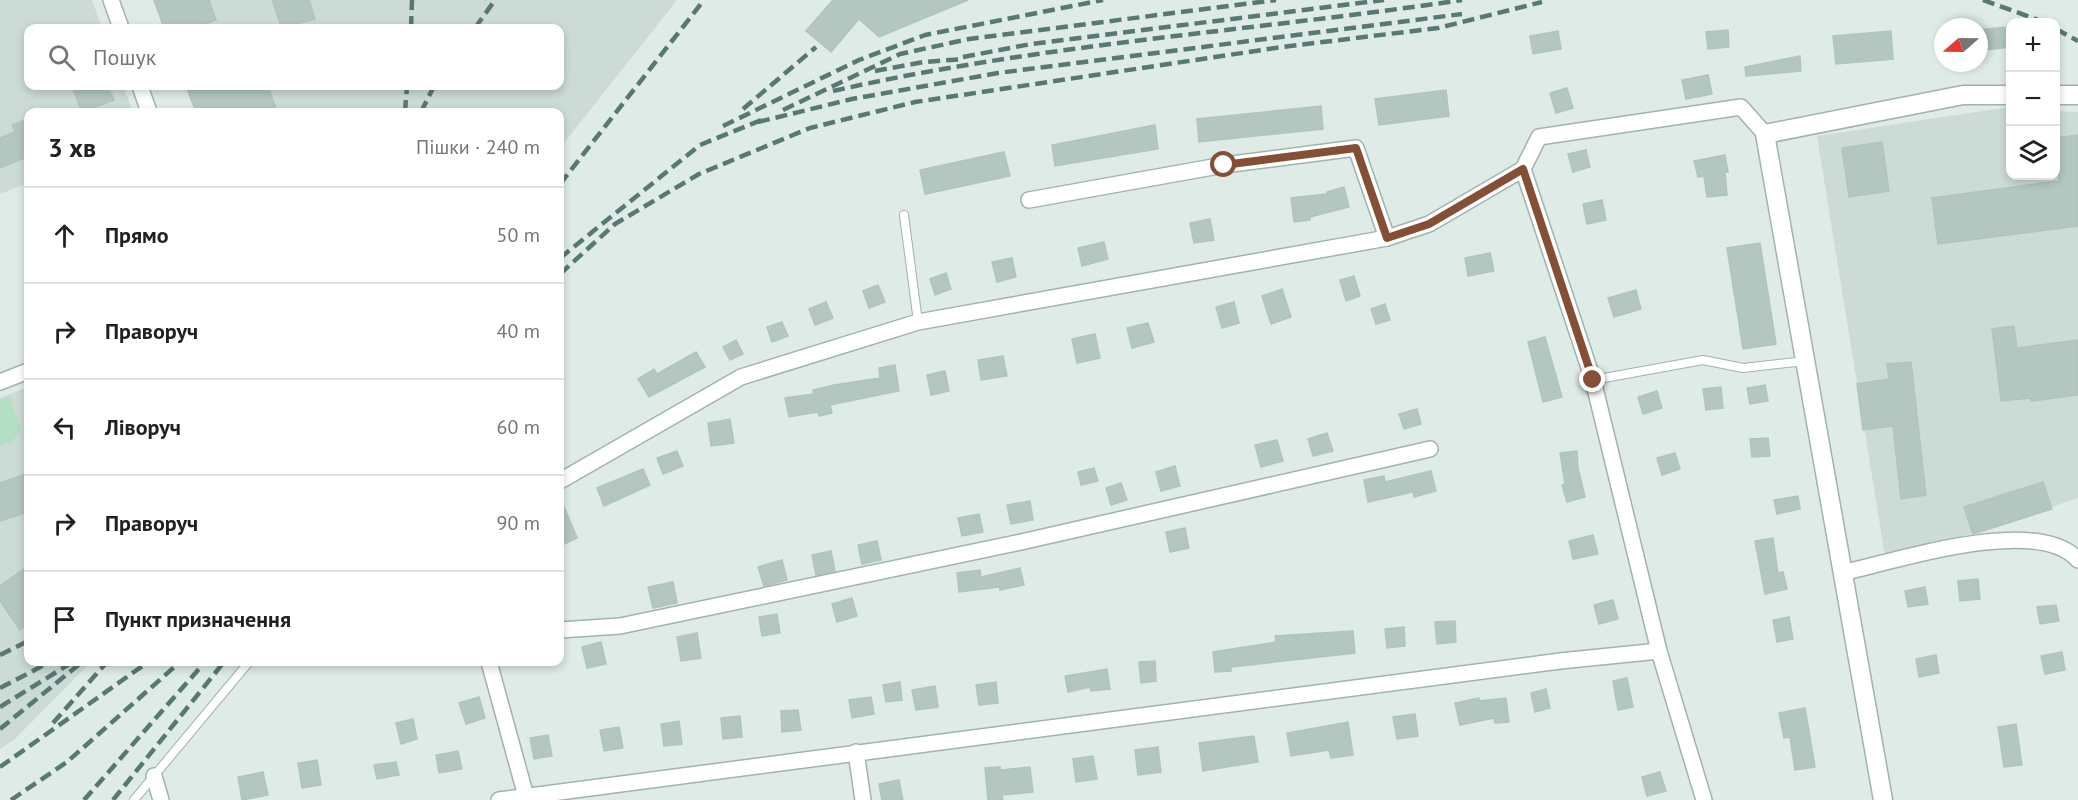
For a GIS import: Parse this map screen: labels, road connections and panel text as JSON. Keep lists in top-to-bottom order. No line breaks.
{"north":"left","page":{"map_buttons":["+","−"],"search":"Пошук","heading":["3 хв","Пішки · 240 m"],"list":[["Прямо","50 m"],["Праворуч","40 m"],["Ліворуч","60 m"],["Праворуч","90 m"],"Пункт призначення"]}}
